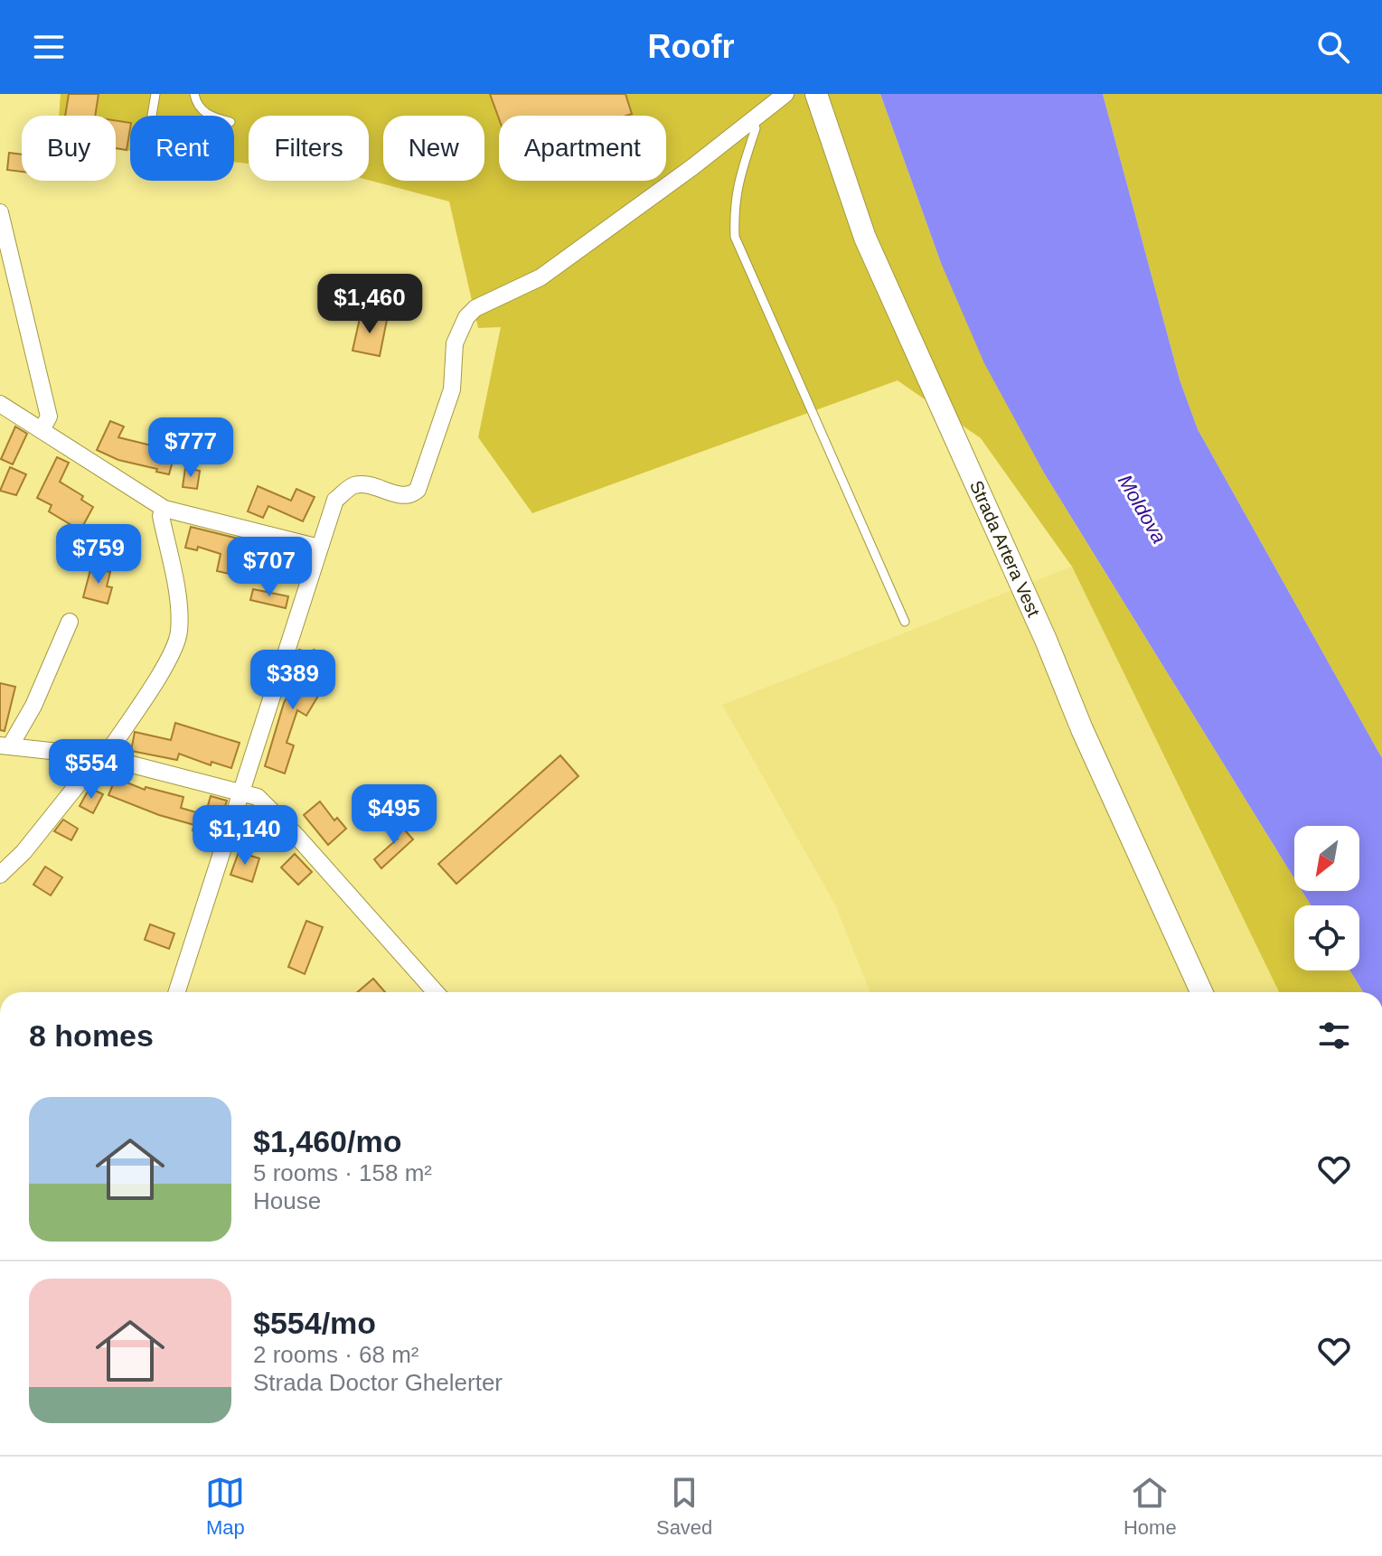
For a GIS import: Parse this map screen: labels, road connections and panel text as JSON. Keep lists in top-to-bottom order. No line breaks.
{"streets":{"main road":["Strada Artera Vest"]},"water":["Moldova"],"north":"bottom left","page":{"header":"Roofr","chip":["Buy","Rent","Filters","New","Apartment"],"price":["$1,460","$777","$759","$707","$389","$554","$495","$1,140"],"heading":"8 homes","list":[{"name":"$1,460/mo","note":"5 rooms · 158 m² · House"},{"name":"$554/mo","note":"2 rooms · 68 m² · Strada Doctor Ghelerter"}],"tabs":["Map","Saved","Home"]}}
